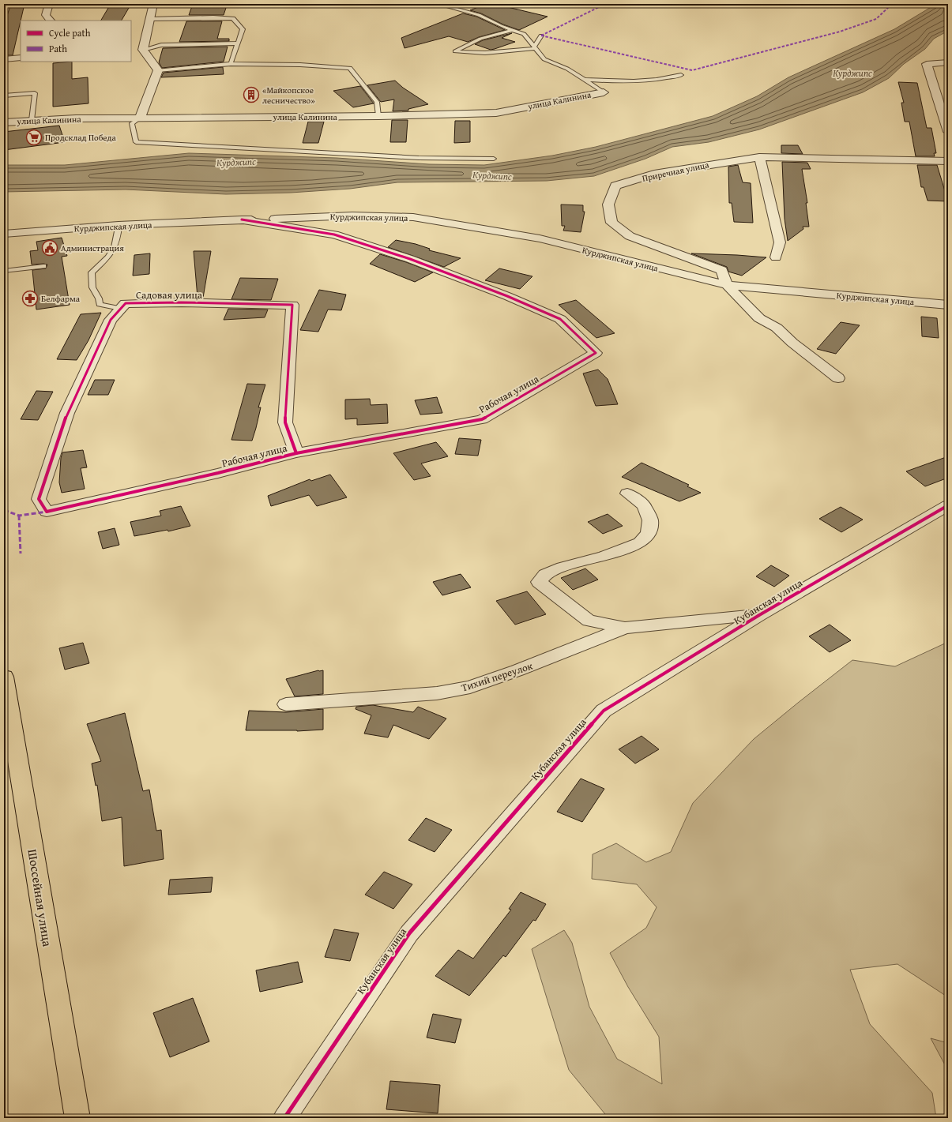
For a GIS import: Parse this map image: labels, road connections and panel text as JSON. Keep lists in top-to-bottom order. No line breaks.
{"streets":{"main road":["Шоссейная улица"],"street":["улица Калинина","Приречная улица","Курджипская улица","Садовая улица","Рабочая улица","Кубанская улица","Тихий переулок"]},"crossings":[["Приречная улица","Курджипская улица"],["Курджипская улица","Рабочая улица"],["Садовая улица","Рабочая улица"],["Кубанская улица","Тихий переулок"]],"water":["Курджипс"],"places":{"building":["«Майкопское лесничество»"],"supermarket":["Продсклад Победа"],"public building":["Администрация"],"pharmacy":["Белфарма"]},"legend":["Cycle path","Path"]}
